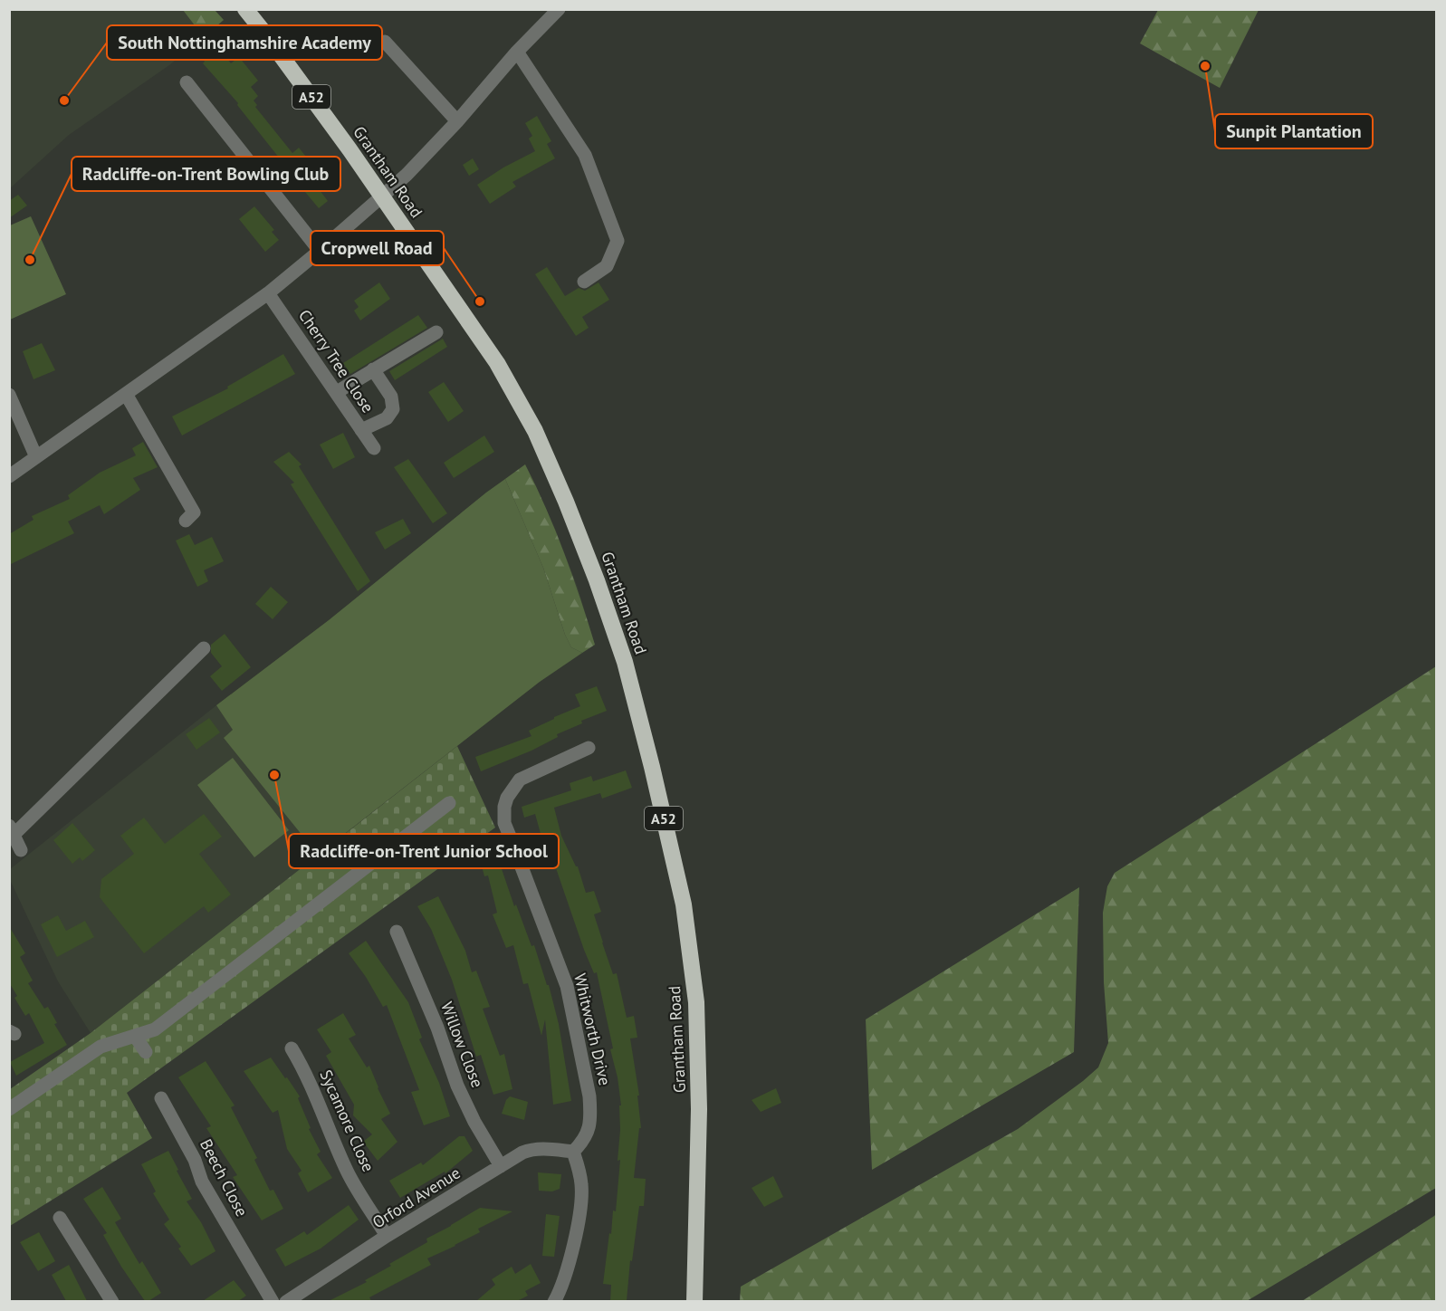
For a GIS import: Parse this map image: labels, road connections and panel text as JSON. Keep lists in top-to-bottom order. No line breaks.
{"streets":{"highway":["A52","Grantham Road"],"street":["Cherry Tree Close","Whitworth Drive","Willow Close","Sycamore Close","Beech Close","Orford Avenue"]},"crossings":[["Whitworth Drive","Orford Avenue"],["Willow Close","Orford Avenue"],["Sycamore Close","Orford Avenue"]],"places":["Sunpit Plantation","South Nottinghamshire Academy","Radcliffe-on-Trent Bowling Club","Cropwell Road","Radcliffe-on-Trent Junior School"]}
